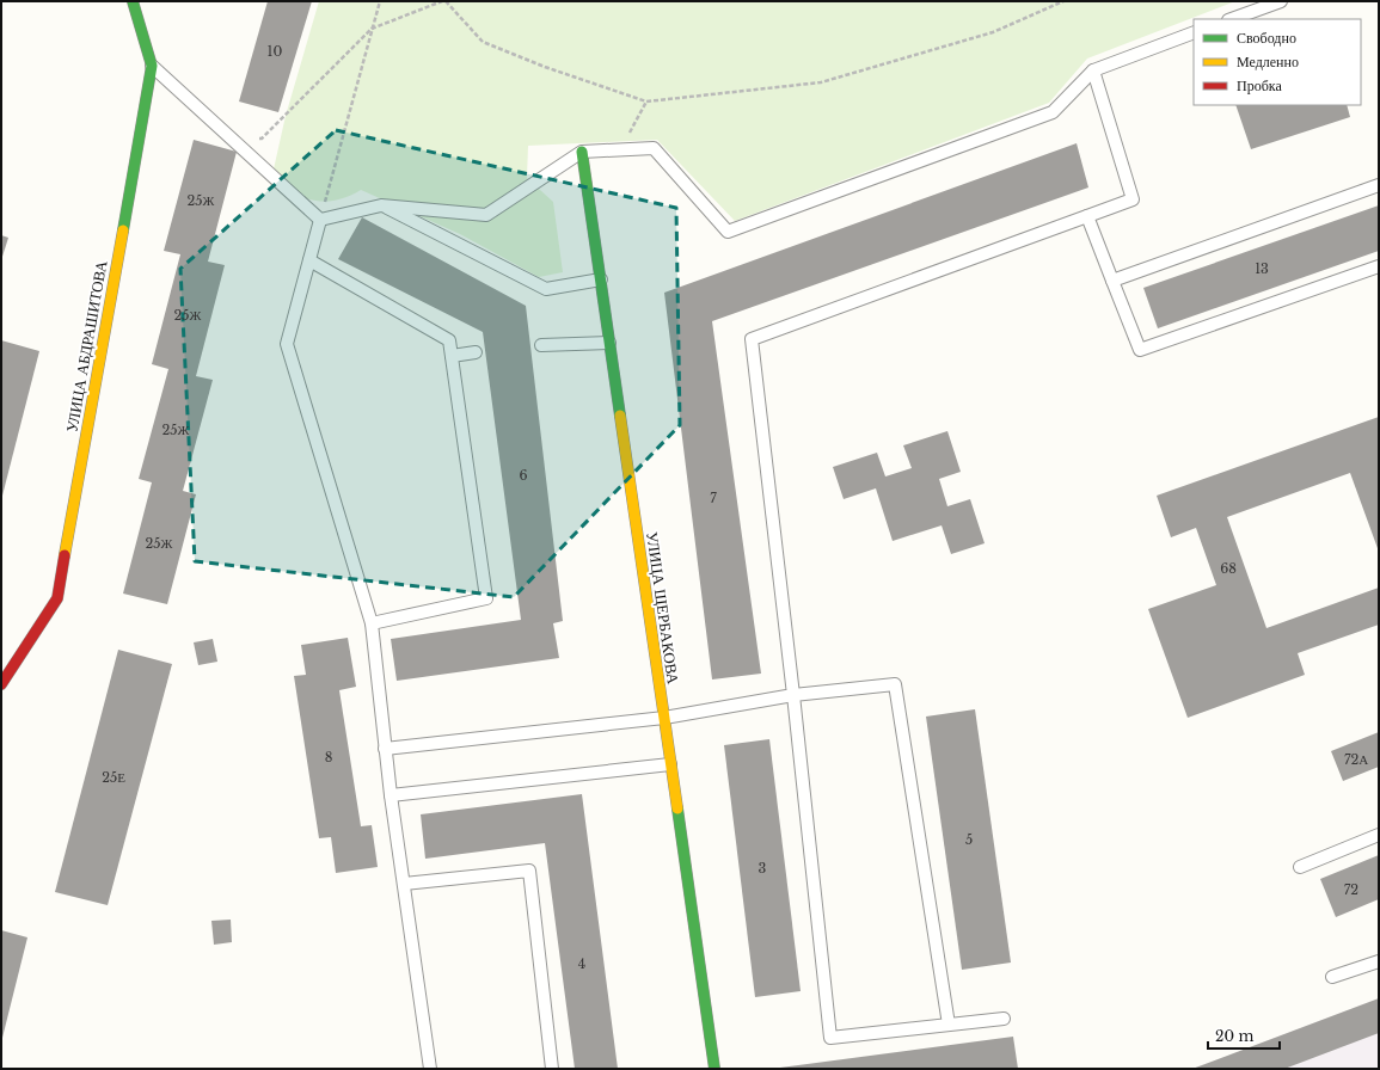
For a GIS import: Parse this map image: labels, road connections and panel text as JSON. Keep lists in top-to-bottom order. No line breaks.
{"streets":{"street":["УЛИЦА АБДРАШИТОВА","УЛИЦА ЩЕРБАКОВА"]},"house_numbers":["10","25Ж","13","25Ж","25Ж","6","7","25Ж","68","8","72А","25Е","5","3","72","4"],"legend":["Свободно","Медленно","Пробка"],"scale_bar":"20 m"}
